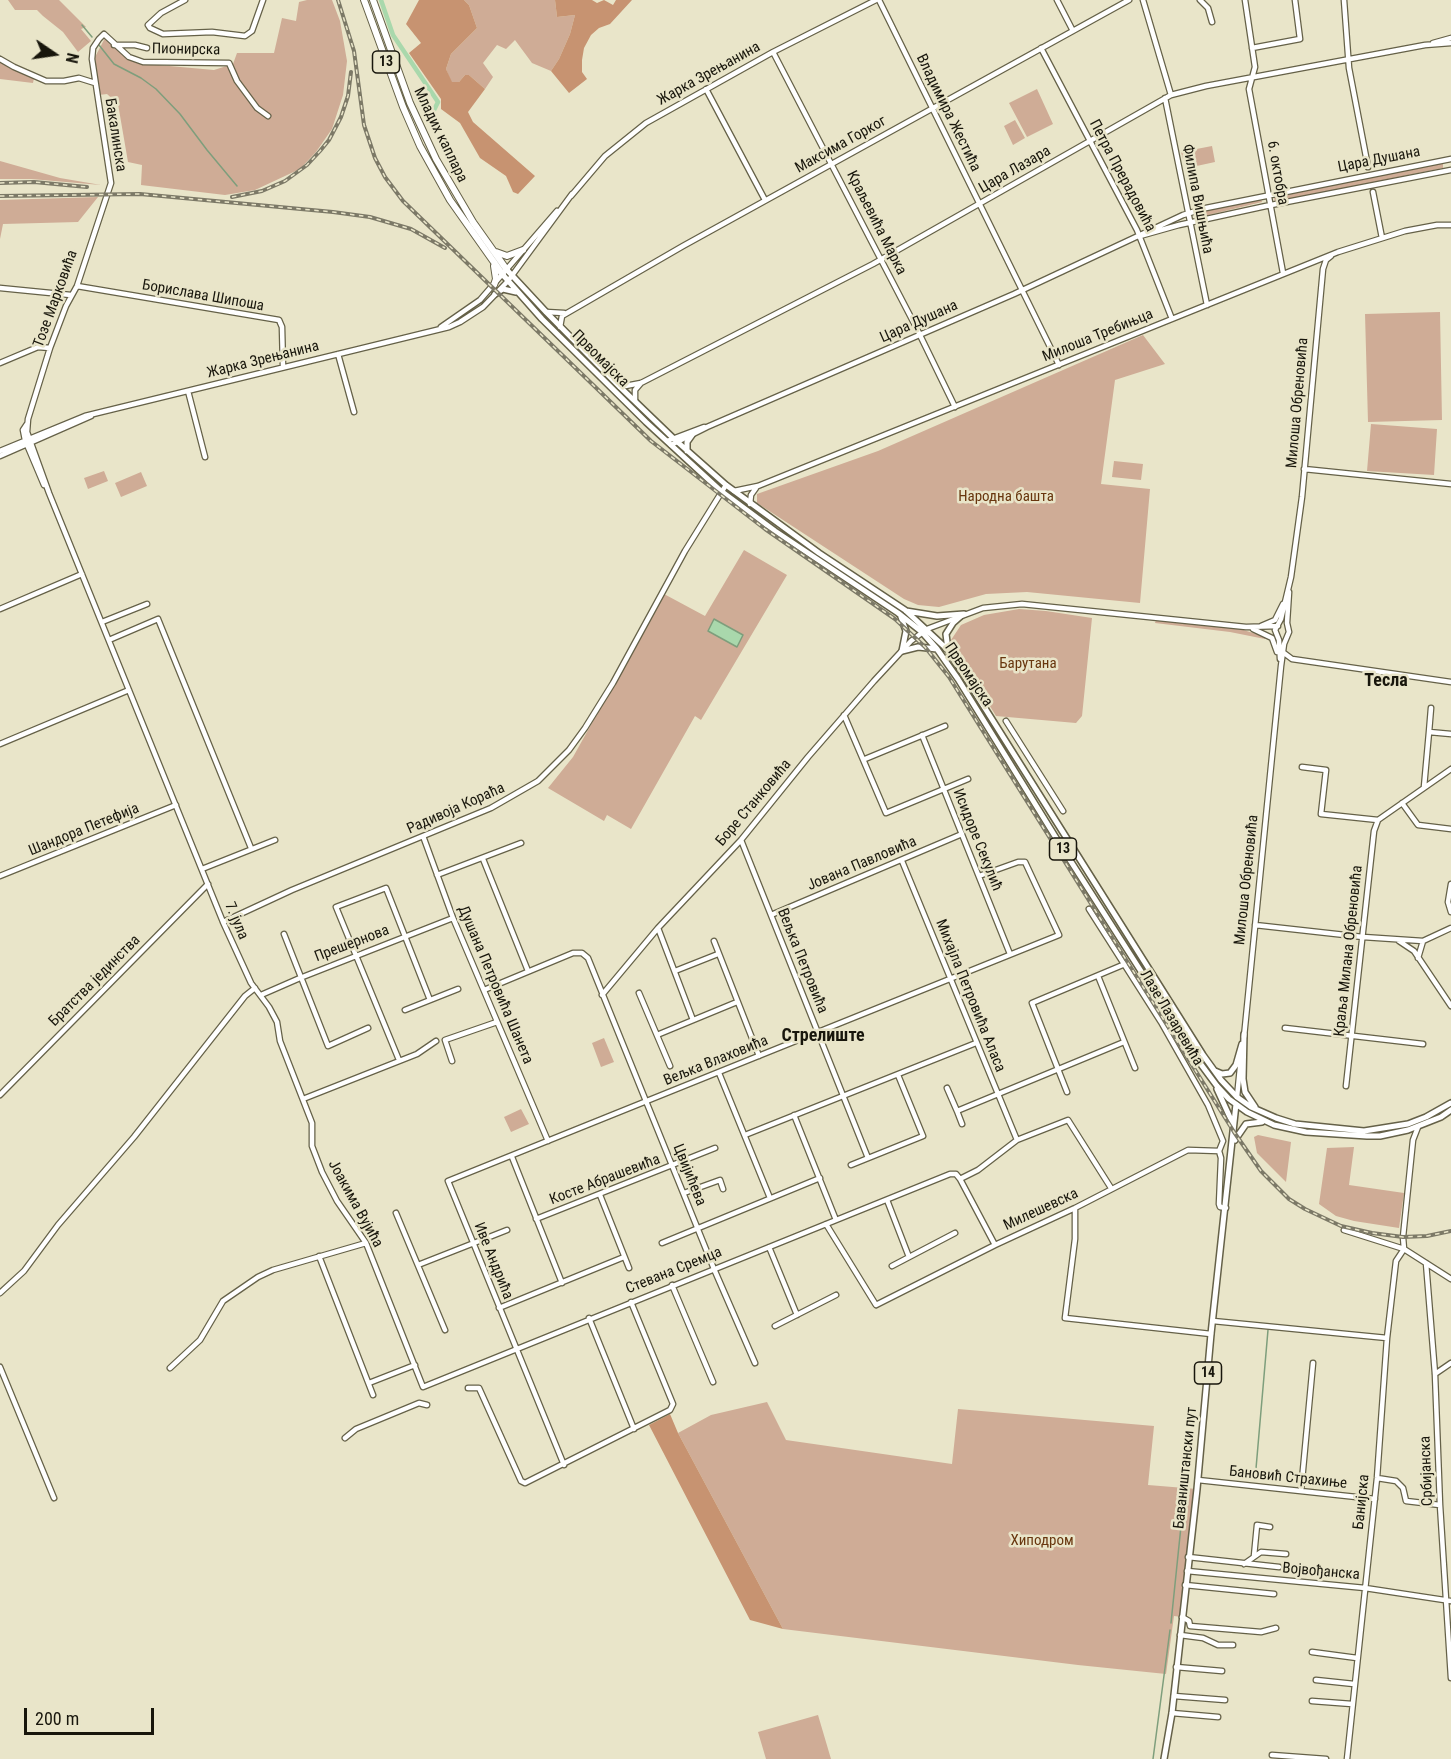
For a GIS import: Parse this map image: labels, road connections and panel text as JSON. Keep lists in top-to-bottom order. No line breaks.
{"streets":{"highway":["13","Младих каплара"],"main road":["Првомајска","14","Баваништански пут"],"street":["Пионирска","Жарка Зрењанина","Владимира Жестића","Бакалинска","Максима Горког","Цара Душана","Цара Лазара","6. октобра","Петра Прерадовића","Филипа Вишњића","Краљевића Марка","Борислава Шипоша","Тозе Марковића","Милоша Требињца","Милоша Обреновића","Боре Станковића","Радивоја Кораћа","Шандора Петефија","Исидоре Секулић","Јована Павловића","7. јула","Прешернова","Краља Милана Обреновића","Вељка Петровића","Братства јединства","Душана Петровића Шанета","Михајла Петровића Аласа","Лазе Лазаревића","Вељка Влаховића","Цвијићева","Косте Абрашевића","Јоакима Вујића","Милешевска","Иве Андрића","Стевана Сремца","Србијанска","Бановић Страхиње","Банијска","Војвођанска"]},"crossings":[["13","Жарка Зрењанина"],["13","Младих каплара"],["13","Првомајска"],["13","Милоша Обреновића"],["13","14"],["13","Банијска"],["Жарка Зрењанина","Владимира Жестића"],["Жарка Зрењанина","Младих каплара"],["Жарка Зрењанина","Краљевића Марка"],["Жарка Зрењанина","Борислава Шипоша"],["Жарка Зрењанина","Тозе Марковића"],["Жарка Зрењанина","Првомајска"],["Жарка Зрењанина","7. јула"],["Владимира Жестића","Максима Горког"],["Владимира Жестића","Цара Душана"],["Владимира Жестића","Цара Лазара"],["Владимира Жестића","Милоша Требињца"],["Бакалинска","Тозе Марковића"],["Младих каплара","Првомајска"],["Максима Горког","Петра Прерадовића"],["Максима Горког","Краљевића Марка"],["Цара Душана","6. октобра"],["Цара Душана","Петра Прерадовића"],["Цара Душана","Филипа Вишњића"],["Цара Душана","Краљевића Марка"],["Цара Душана","Првомајска"],["Цара Лазара","6. октобра"],["Цара Лазара","Петра Прерадовића"],["Цара Лазара","Филипа Вишњића"],["Цара Лазара","Краљевића Марка"],["Цара Лазара","Првомајска"],["6. октобра","Милоша Требињца"],["Петра Прерадовића","Милоша Требињца"],["Филипа Вишњића","Милоша Требињца"],["Краљевића Марка","Милоша Требињца"],["Борислава Шипоша","Тозе Марковића"],["Тозе Марковића","7. јула"],["Милоша Требињца","Првомајска"],["Првомајска","Милоша Обреновића"],["Првомајска","Боре Станковића"],["Првомајска","Радивоја Кораћа"],["Првомајска","14"],["Милоша Обреновића","14"],["Боре Станковића","Вељка Петровића"],["Боре Станковића","Цвијићева"],["Радивоја Кораћа","7. јула"],["Радивоја Кораћа","Душана Петровића Шанета"],["Шандора Петефија","7. јула"],["Исидоре Секулић","Јована Павловића"],["Исидоре Секулић","Вељка Влаховића"],["Јована Павловића","Вељка Петровића"],["Јована Павловића","Михајла Петровића Аласа"],["7. јула","Братства јединства"],["7. јула","Јоакима Вујића"],["Прешернова","Душана Петровића Шанета"],["Прешернова","Јоакима Вујића"],["Вељка Петровића","Вељка Влаховића"],["Душана Петровића Шанета","Вељка Влаховића"],["Михајла Петровића Аласа","Вељка Влаховића"],["Лазе Лазаревића","Милешевска"],["Вељка Влаховића","Цвијићева"],["Вељка Влаховића","Иве Андрића"],["Цвијићева","Косте Абрашевића"],["Цвијићева","Стевана Сремца"],["Јоакима Вујића","Стевана Сремца"],["Милешевска","Стевана Сремца"],["Иве Андрића","Стевана Сремца"],["14","Баваништански пут"],["Баваништански пут","Бановић Страхиње"],["Баваништански пут","Војвођанска"],["Србијанска","Војвођанска"],["Бановић Страхиње","Банијска"],["Банијска","Војвођанска"]],"districts":["Тесла","Стрелиште"],"parks":["Народна башта","Барутана","Хиподром"],"scale_bar":"200 m","north":"right"}
